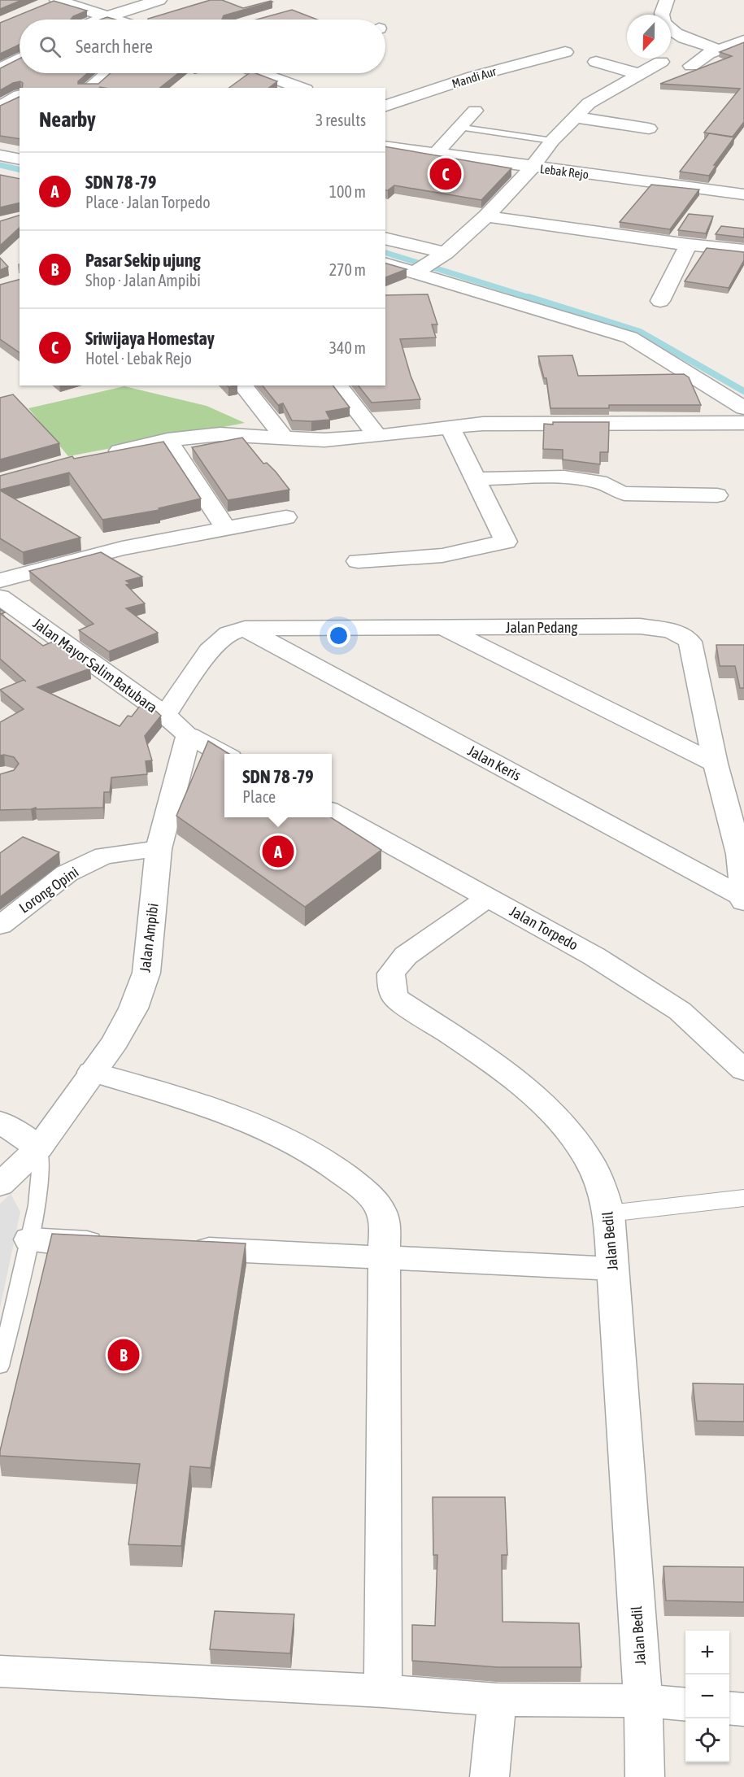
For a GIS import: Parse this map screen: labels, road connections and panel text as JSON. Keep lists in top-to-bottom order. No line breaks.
{"streets":{"street":["Mandi Aur","Lebak Rejo","Jalan Pedang","Jalan Mayor Salim Batubara","Jalan Keris","Lorong Opini","Jalan Torpedo","Jalan Ampibi","Jalan Bedil"]},"crossings":[["Jalan Pedang","Jalan Mayor Salim Batubara"],["Jalan Pedang","Jalan Keris"],["Jalan Mayor Salim Batubara","Jalan Ampibi"],["Lorong Opini","Jalan Ampibi"],["Jalan Torpedo","Jalan Bedil"]],"north":"bottom","page":{"search":"Search here","heading":["Nearby","3 results"],"list":[{"mark":"A","name":"SDN 78 -79","note":"Place · Jalan Torpedo","value":"100 m"},{"mark":"B","name":"Pasar Sekip ujung","note":"Shop · Jalan Ampibi","value":"270 m"},{"mark":"C","name":"Sriwijaya Homestay","note":"Hotel · Lebak Rejo","value":"340 m"}],"pins":["C","A","B"],"popup":["SDN 78 -79","Place"],"map_buttons":["+","−"]}}
